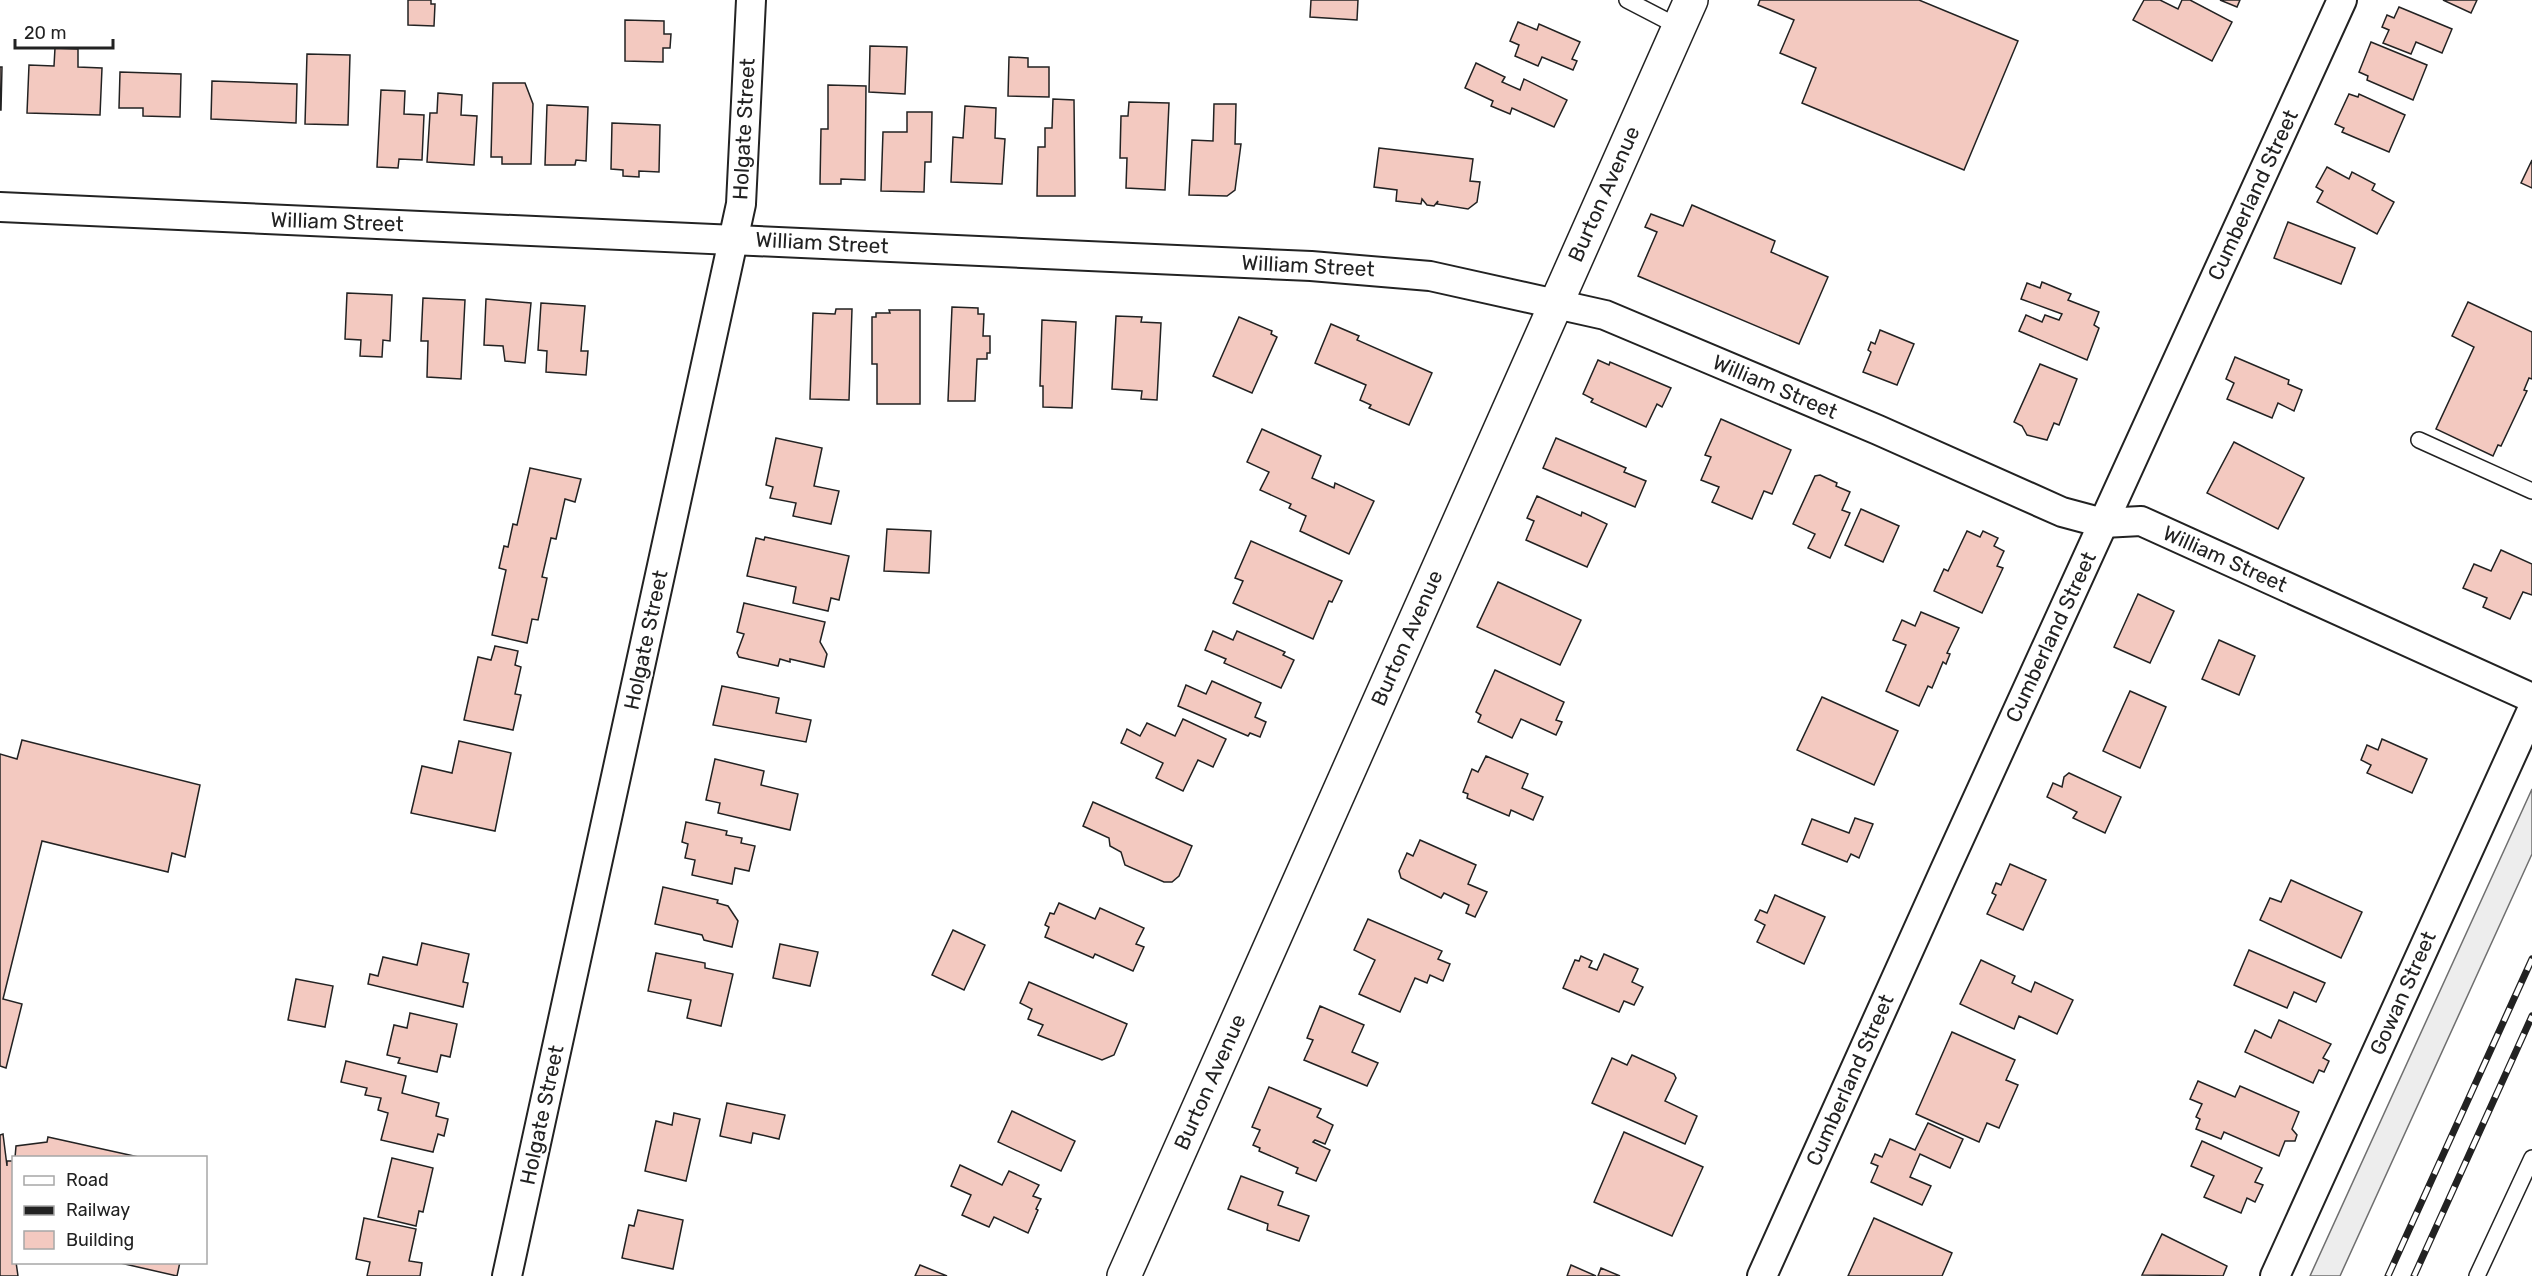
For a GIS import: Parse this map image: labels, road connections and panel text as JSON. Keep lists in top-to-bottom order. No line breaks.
{"streets":{"main road":["Burton Avenue"],"street":["Holgate Street","Cumberland Street","William Street","Gowan Street"]},"crossings":[["Holgate Street","William Street"],["Burton Avenue","William Street"],["Cumberland Street","William Street"]],"legend":["Road","Railway","Building"],"scale_bar":"20 m"}
